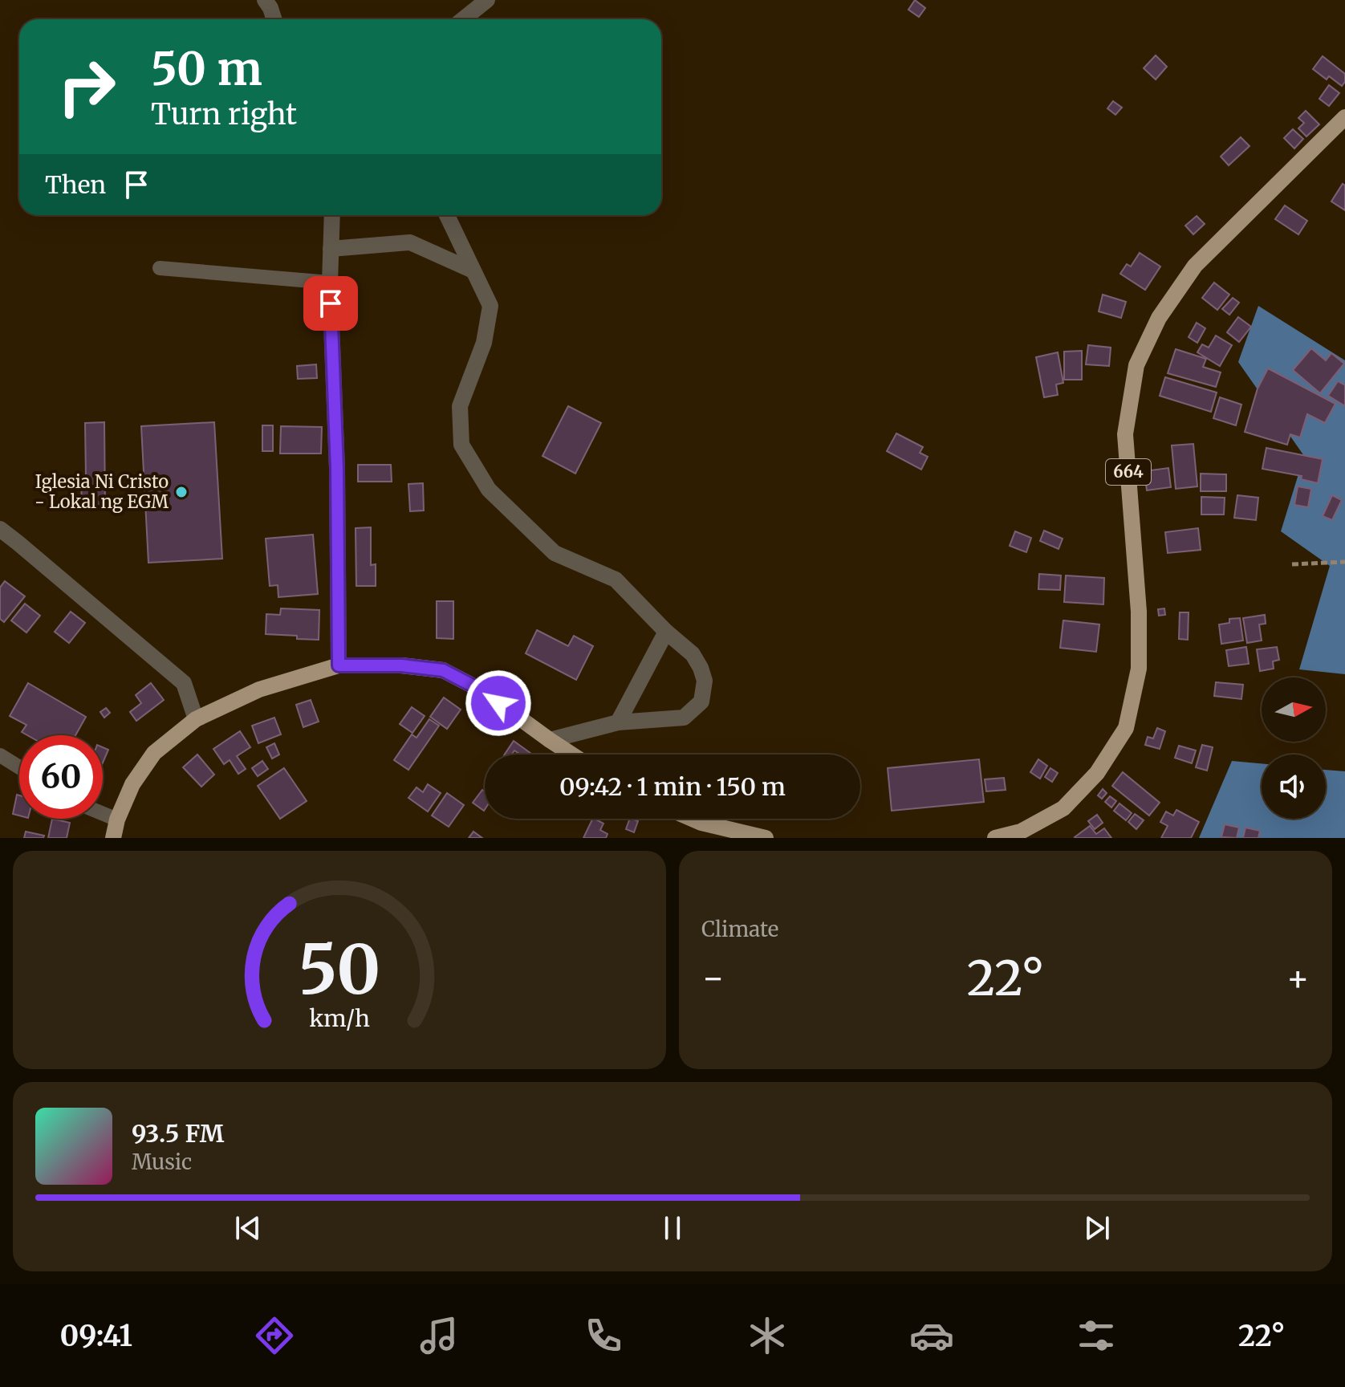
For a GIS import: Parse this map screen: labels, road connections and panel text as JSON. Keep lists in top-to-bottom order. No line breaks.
{"streets":{"main road":["664"]},"places":["Iglesia Ni Cristo - Lokal ng EGM"],"north":"right","page":{"turn":["50 m","Turn right"],"then":"Then","limit":"60","trip":"09:42 · 1 min · 150 m","tile":"Climate","heat":["−","22°","+"],"song":["93.5 FM","Music"],"tabs":["09:41","22°"],"gauge":["50","km/h"]}}
